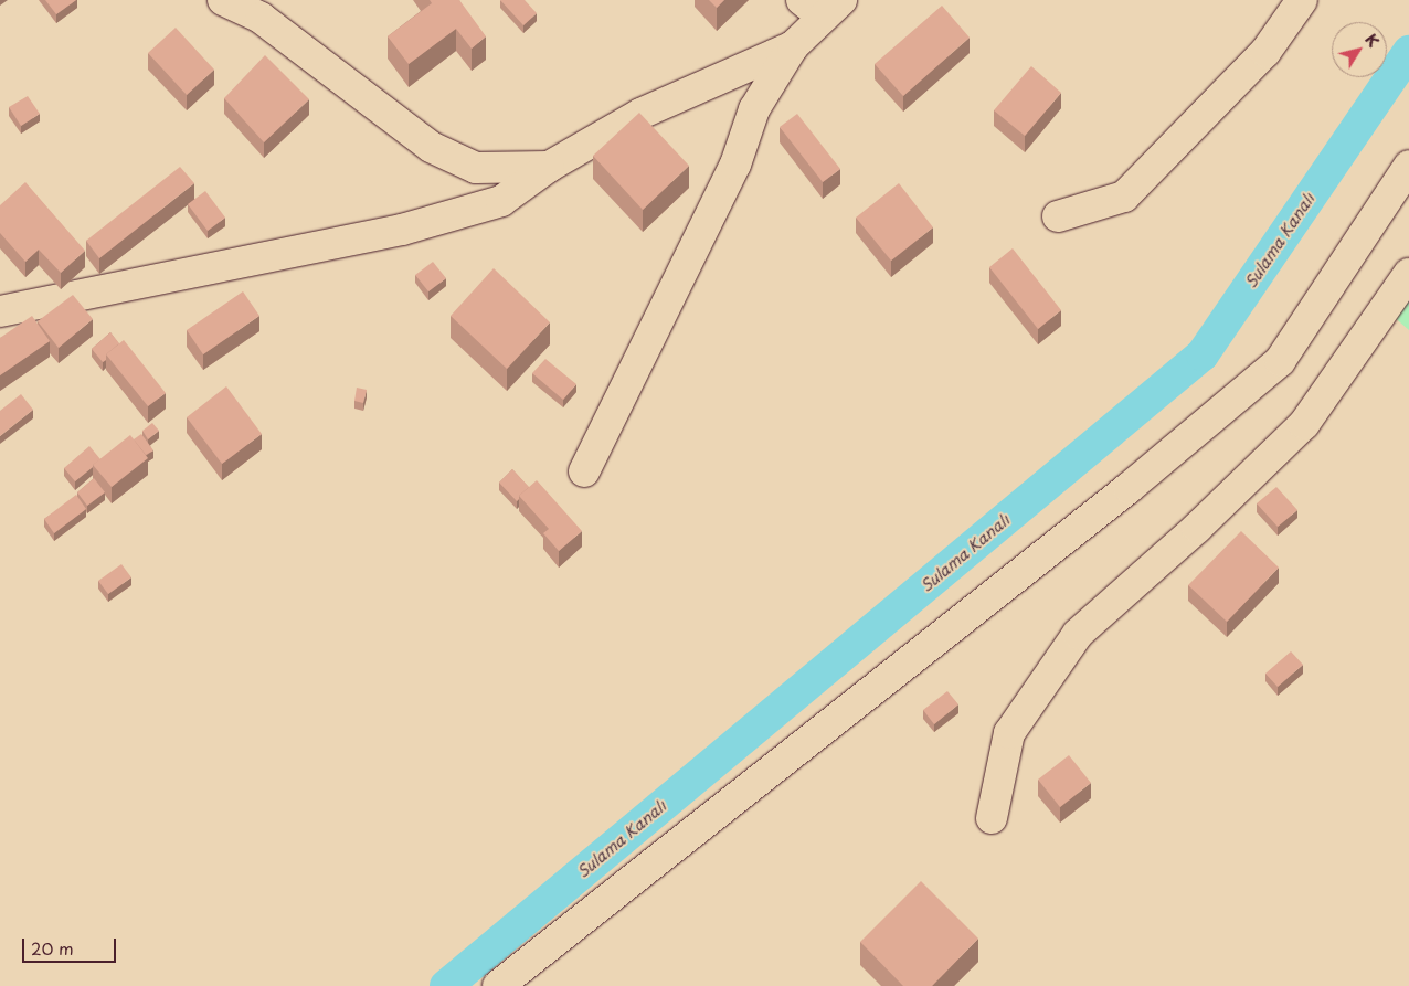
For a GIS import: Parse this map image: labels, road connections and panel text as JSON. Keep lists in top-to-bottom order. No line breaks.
{"water":["Sulama Kanalı"],"scale_bar":"20 m","north":"top right"}
